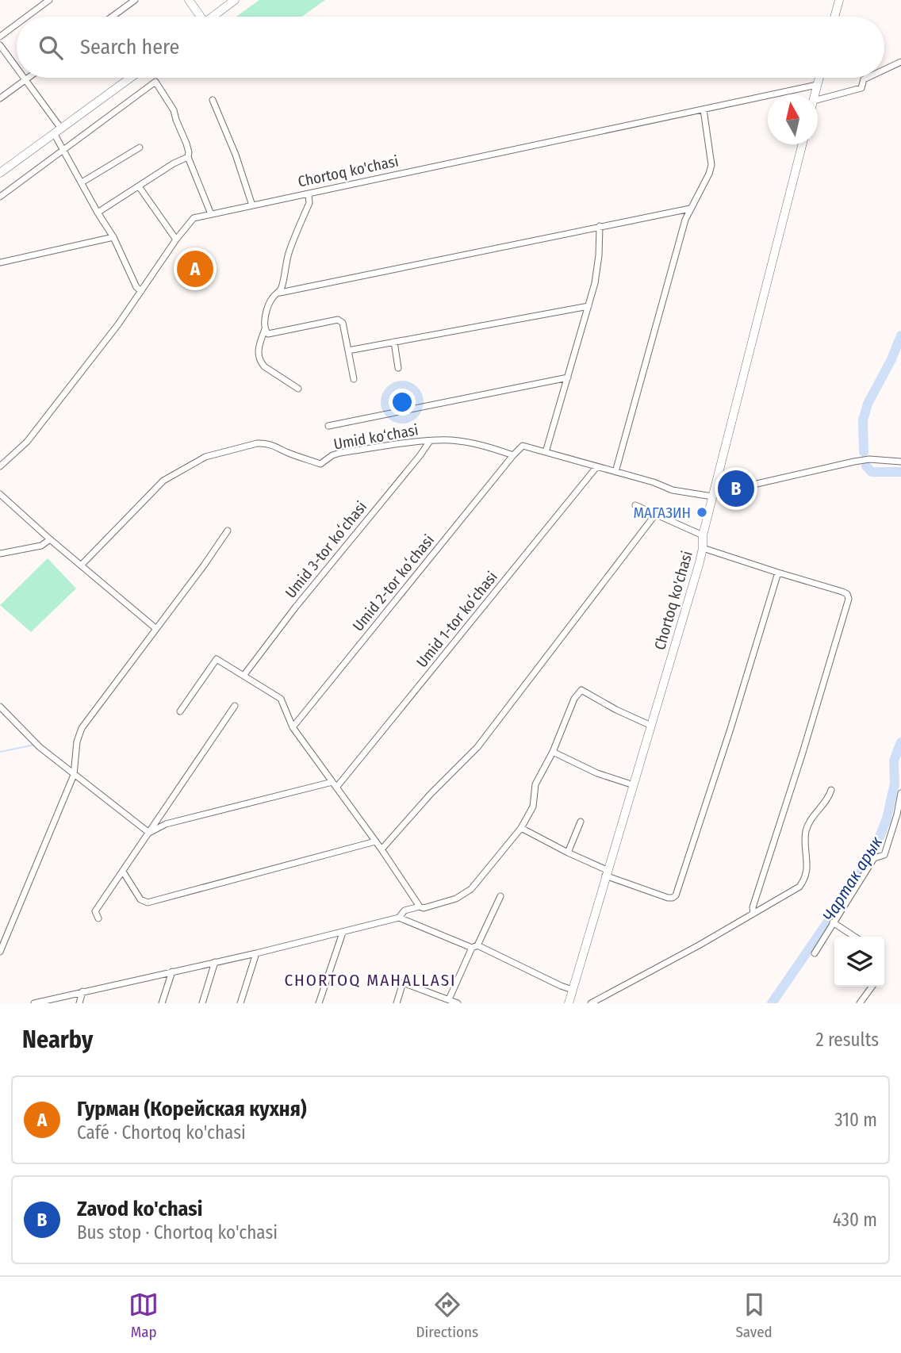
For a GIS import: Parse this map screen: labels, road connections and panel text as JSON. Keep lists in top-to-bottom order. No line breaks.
{"streets":{"street":["Chortoq ko'chasi","Umid ko‘chasi","Umid 3-tor koʻchasi","Umid 2-tor koʻchasi","Umid 1-tor koʻchasi"]},"crossings":[["Umid ko‘chasi","Umid 3-tor koʻchasi"],["Umid ko‘chasi","Umid 2-tor koʻchasi"]],"districts":["CHORTOQ MAHALLASI"],"water":["Чартак арык"],"places":["МАГАЗИН"],"north":"top","page":{"search":"Search here","pins":["A","B"],"heading":["Nearby","2 results"],"list":[{"mark":"A","name":"Гурман (Корейская кухня)","note":"Café · Chortoq ko'chasi","value":"310 m"},{"mark":"B","name":"Zavod ko'chasi","note":"Bus stop · Chortoq ko'chasi","value":"430 m"}],"nav":["Map","Directions","Saved"]}}
